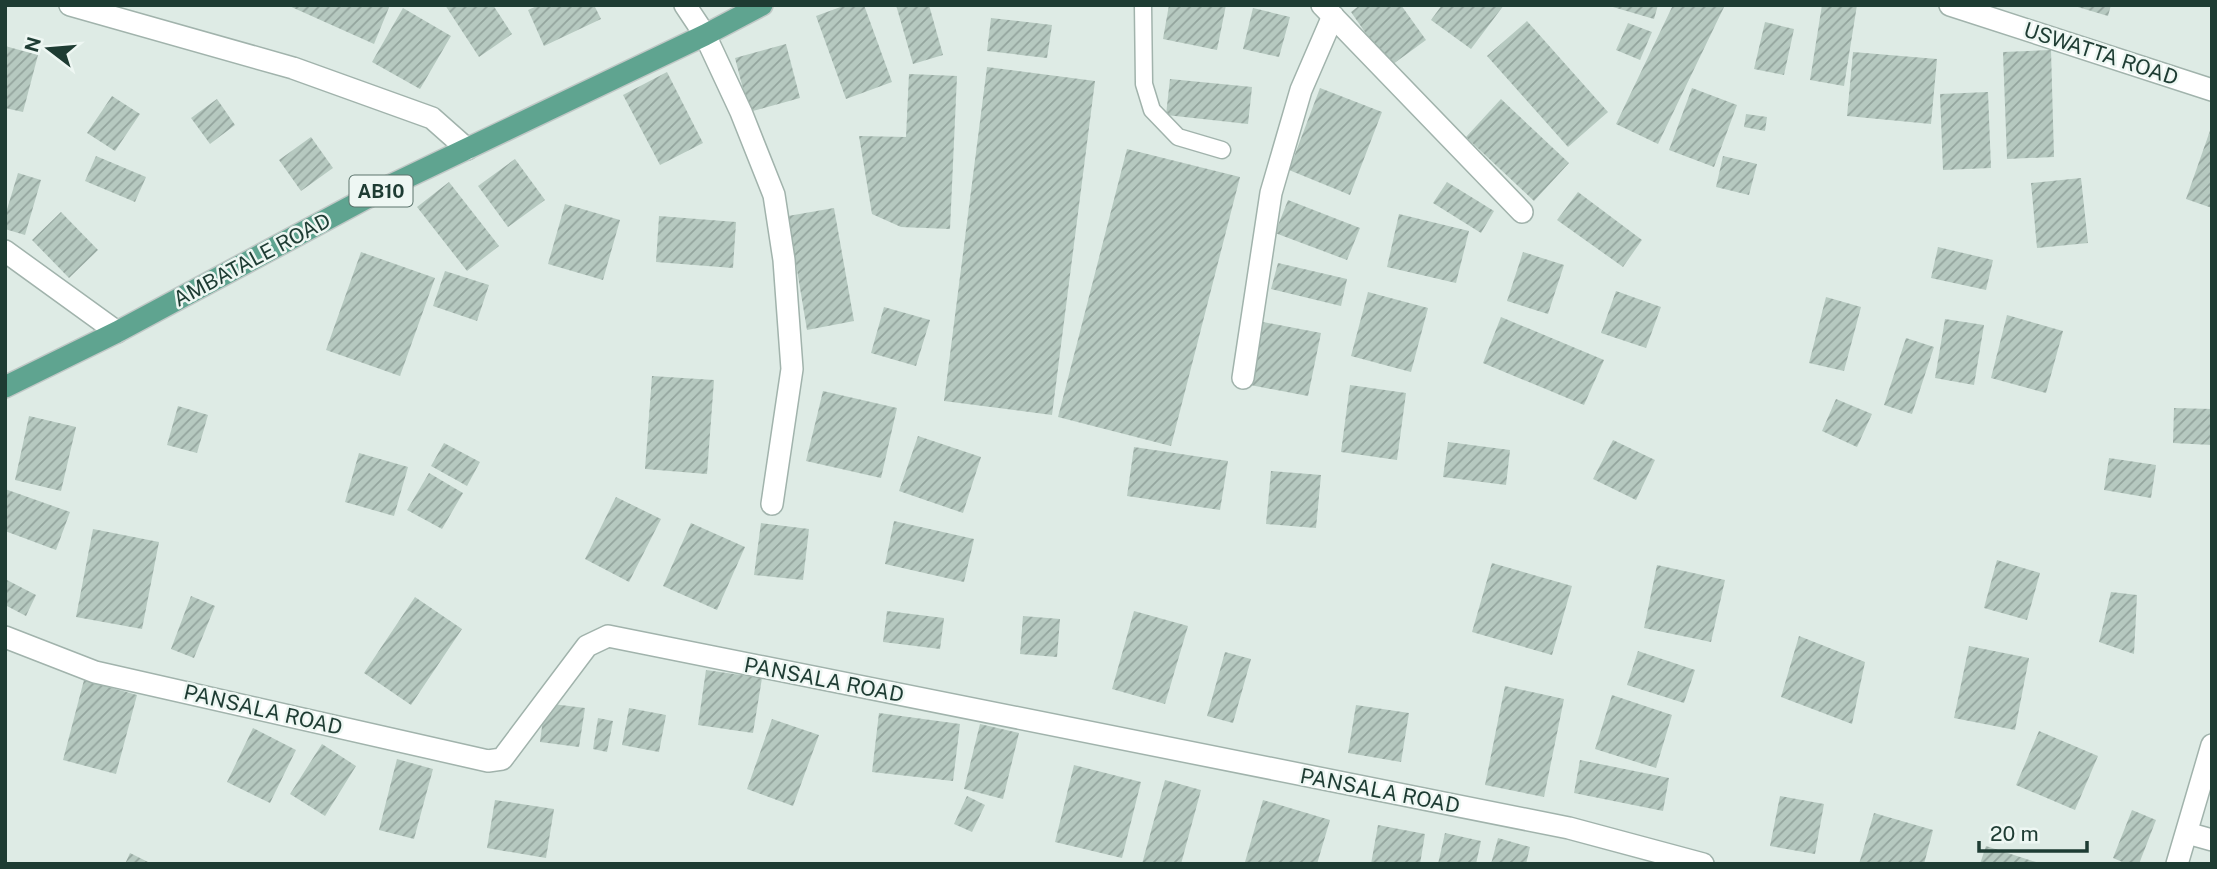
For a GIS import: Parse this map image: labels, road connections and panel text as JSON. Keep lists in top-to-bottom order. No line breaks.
{"streets":{"main road":["AB10","AMBATALE ROAD"],"street":["USWATTA ROAD","PANSALA ROAD"]},"scale_bar":"20 m","north":"left"}
